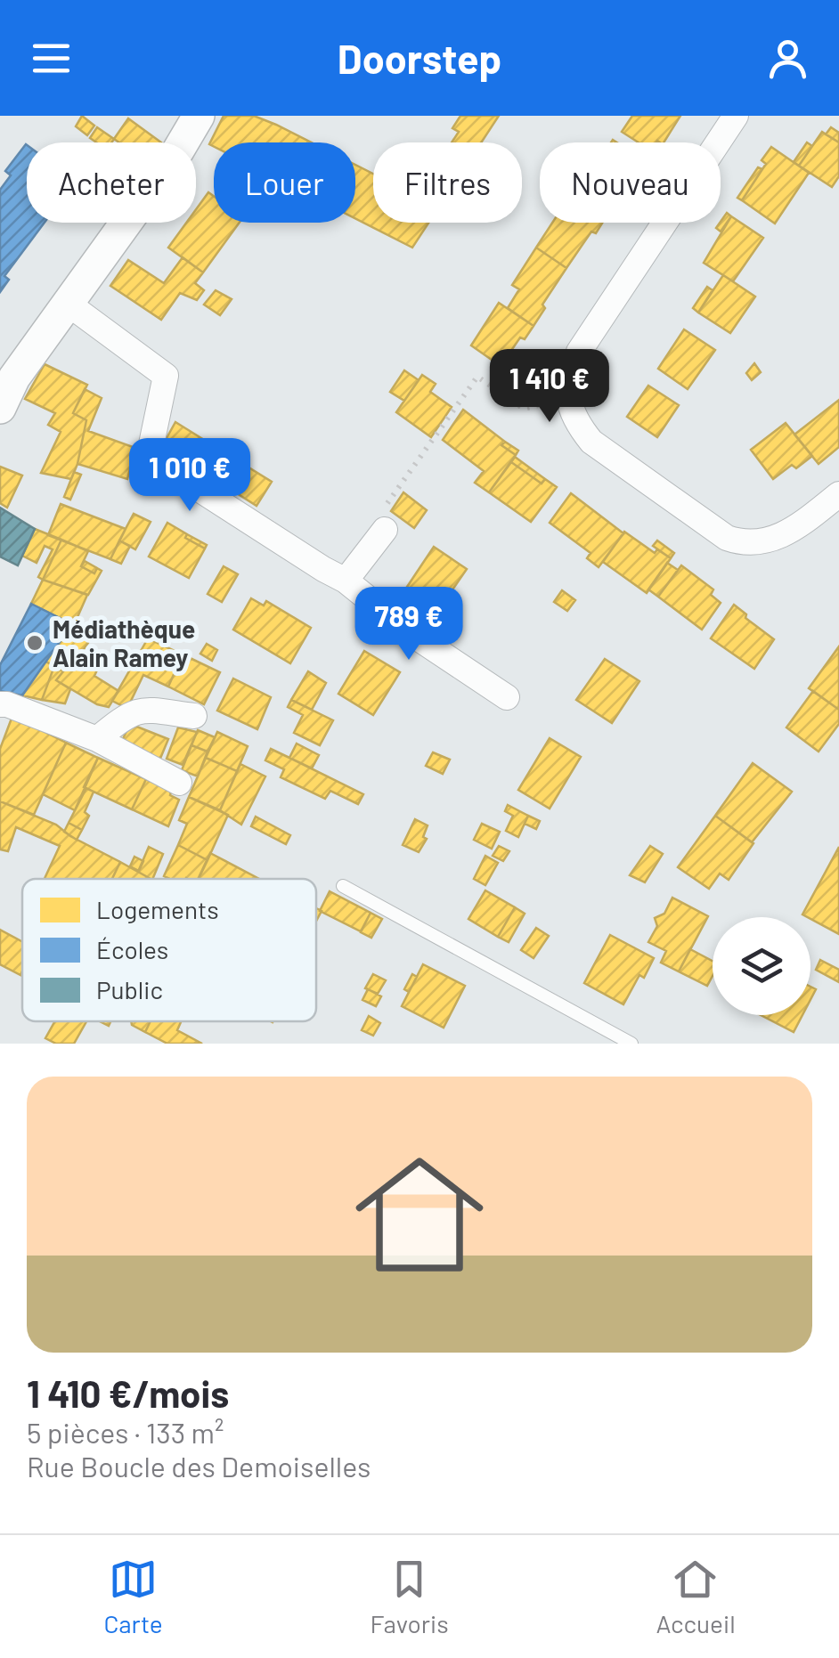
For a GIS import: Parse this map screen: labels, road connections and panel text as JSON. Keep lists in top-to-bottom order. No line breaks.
{"places":["Médiathèque Alain Ramey"],"legend":["Logements","Écoles","Public"],"page":{"header":"Doorstep","chip":["Acheter","Louer","Filtres","Nouveau"],"price":["1 410 €","1 010 €","789 €"],"list":[{"name":"1 410 €/mois","note":"5 pièces · 133 m² · Rue Boucle des Demoiselles"}],"tabs":["Carte","Favoris","Accueil"]}}
